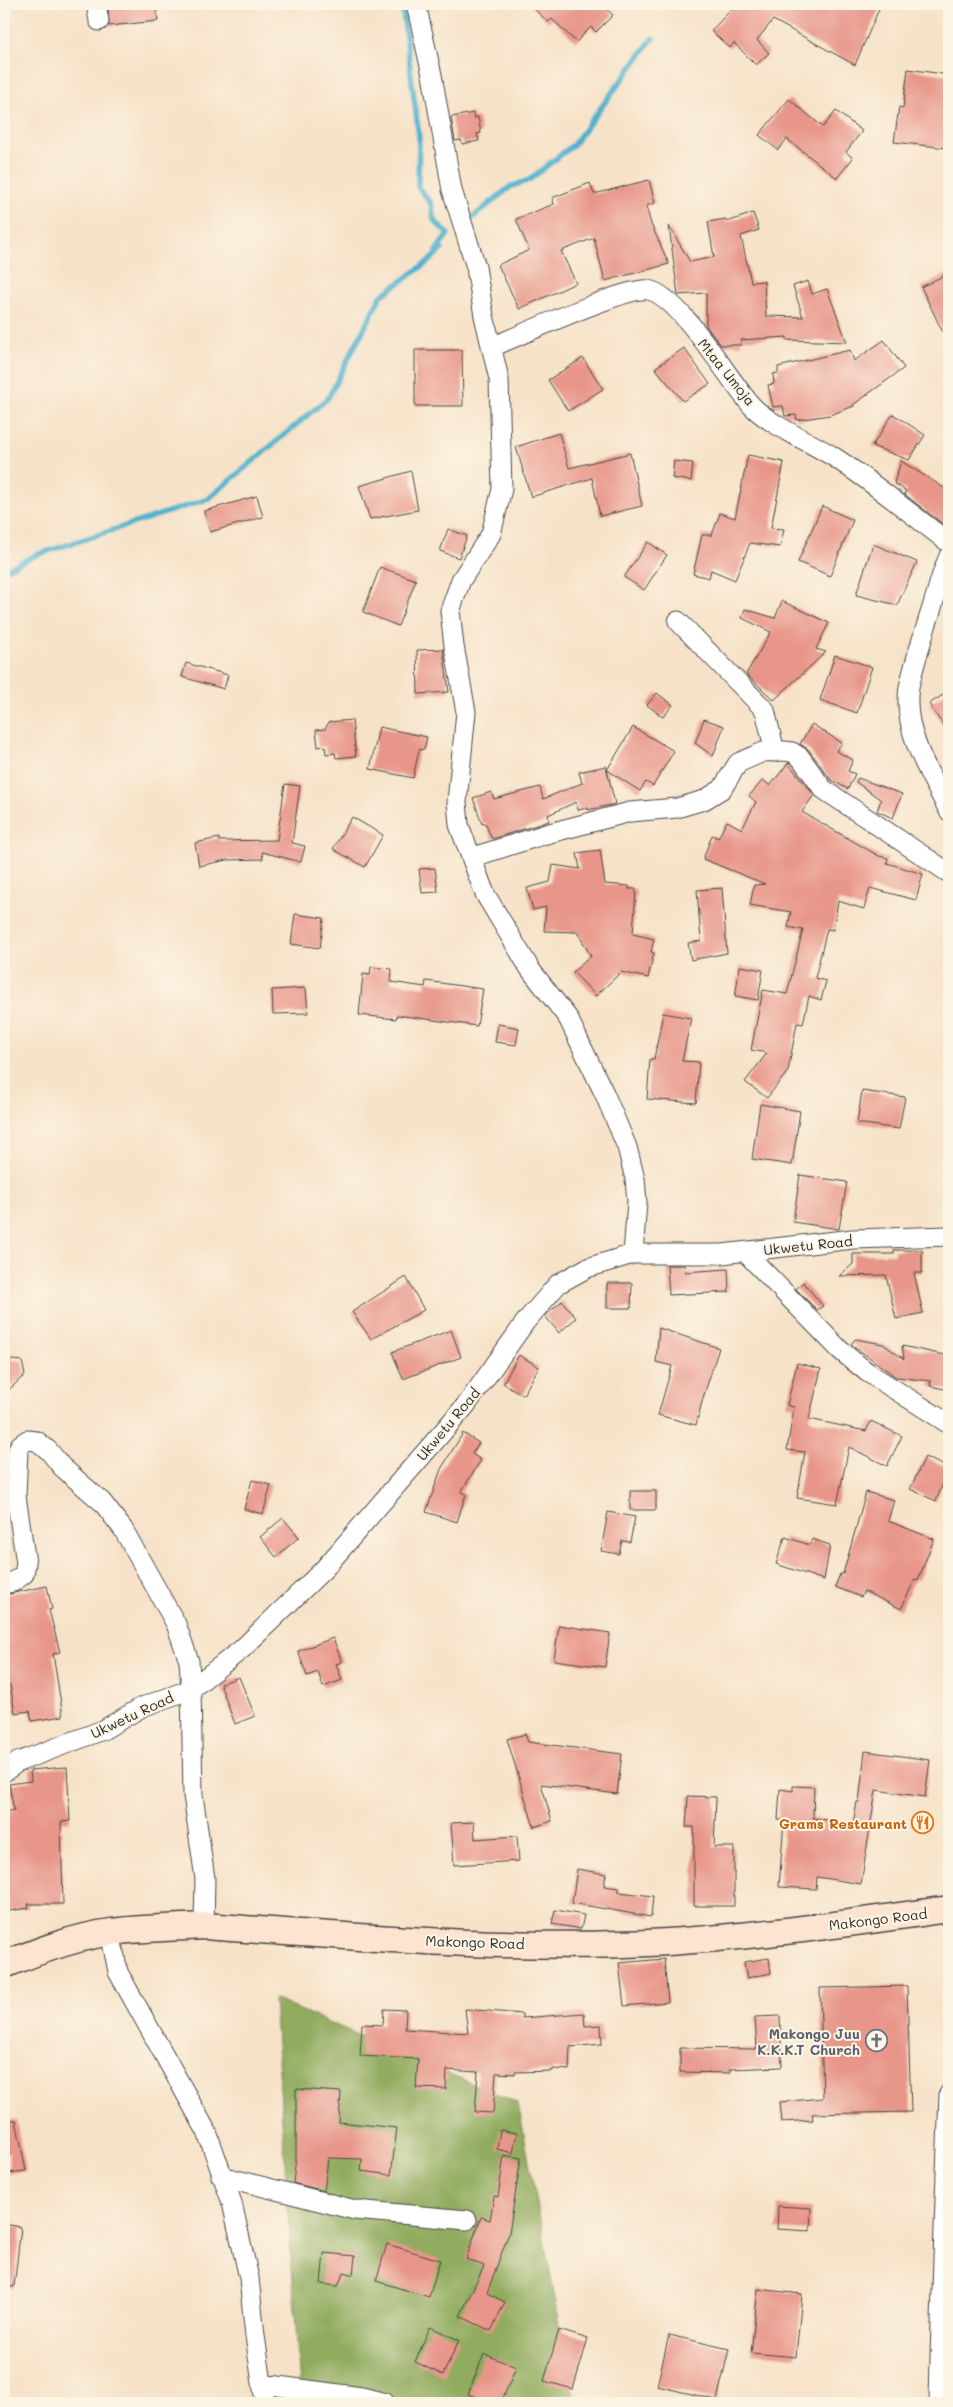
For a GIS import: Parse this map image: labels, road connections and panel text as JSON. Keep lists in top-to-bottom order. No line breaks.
{"streets":{"street":["Mtaa Umoja","Ukwetu Road","Makongo Road"]},"places":{"restaurant":["Grams Restaurant"],"church":["Makongo Juu K.K.K.T Church"]}}
